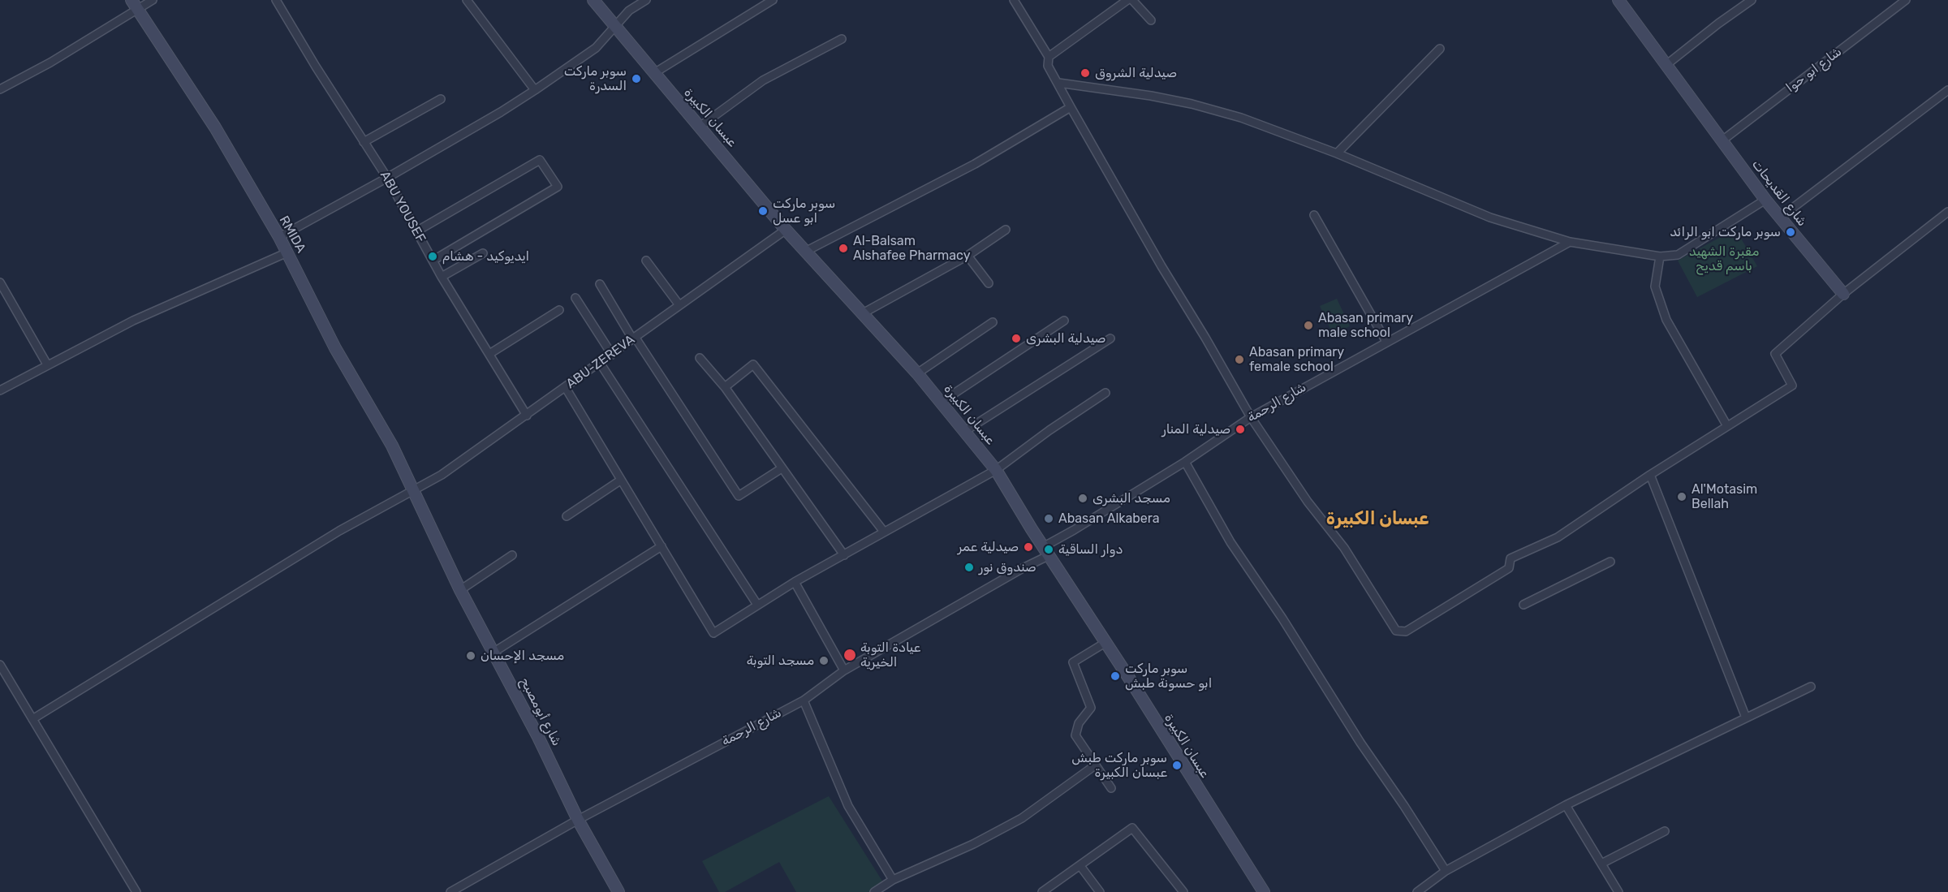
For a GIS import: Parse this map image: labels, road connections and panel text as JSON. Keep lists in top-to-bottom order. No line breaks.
{"streets":{"street":["شارع ابو حوا","عبسان الكبيرة","شارع القديحات","ABU YOUSEF","RMIDA","ABU-ZEREVA","شارع الرحمة","شارع أبومصبح"]},"crossings":[["شارع ابو حوا","شارع القديحات"],["عبسان الكبيرة","ABU-ZEREVA"],["عبسان الكبيرة","شارع الرحمة"],["ABU YOUSEF","ABU-ZEREVA"],["RMIDA","ABU-ZEREVA"],["RMIDA","شارع أبومصبح"],["ABU-ZEREVA","شارع أبومصبح"],["شارع الرحمة","شارع أبومصبح"]],"districts":["عبسان الكبيرة"],"parks":["مقبرة الشهيد باسم قديح"],"places":["صيدلية الشروق","سوبر ماركت السدرة","سوبر ماركت ابو عسل","سوبر ماركت ابو الرائد","Al-Balsam Alshafee Pharmacy","ايديوكيد - هشام","Abasan primary male school","صيدلية البشرى","Abasan primary female school","صيدلية المنار","Al'Motasim Bellah","مسجد البشرى","Abasan Alkabera","صيدلية عمر","دوار الساقية","صندوق نور","عيادة التوبة الخيرية","مسجد الإحسان","مسجد التوبة","سوبر ماركت ابو حسونة طبش","سوبر ماركت طبش عبسان الكبيرة"]}
